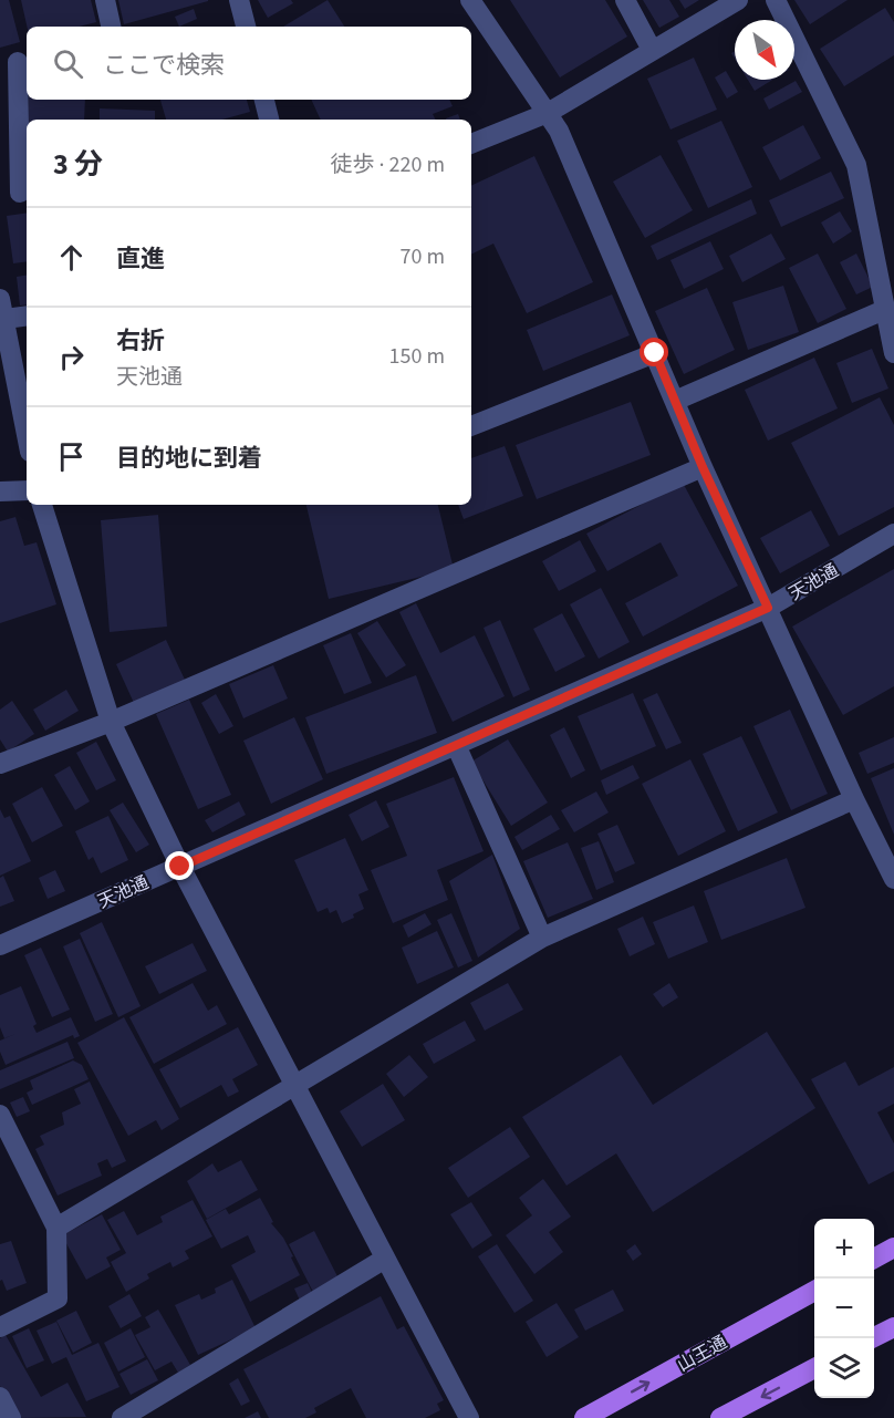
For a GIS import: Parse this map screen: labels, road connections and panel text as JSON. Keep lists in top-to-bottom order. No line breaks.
{"streets":{"main road":["山王通"],"street":["天池通"]},"north":"bottom right","page":{"search":"ここで検索","heading":["3 分","徒歩 · 220 m"],"list":[["直進","70 m"],["右折","天池通","150 m"],"目的地に到着"],"map_buttons":["+","−"]}}
